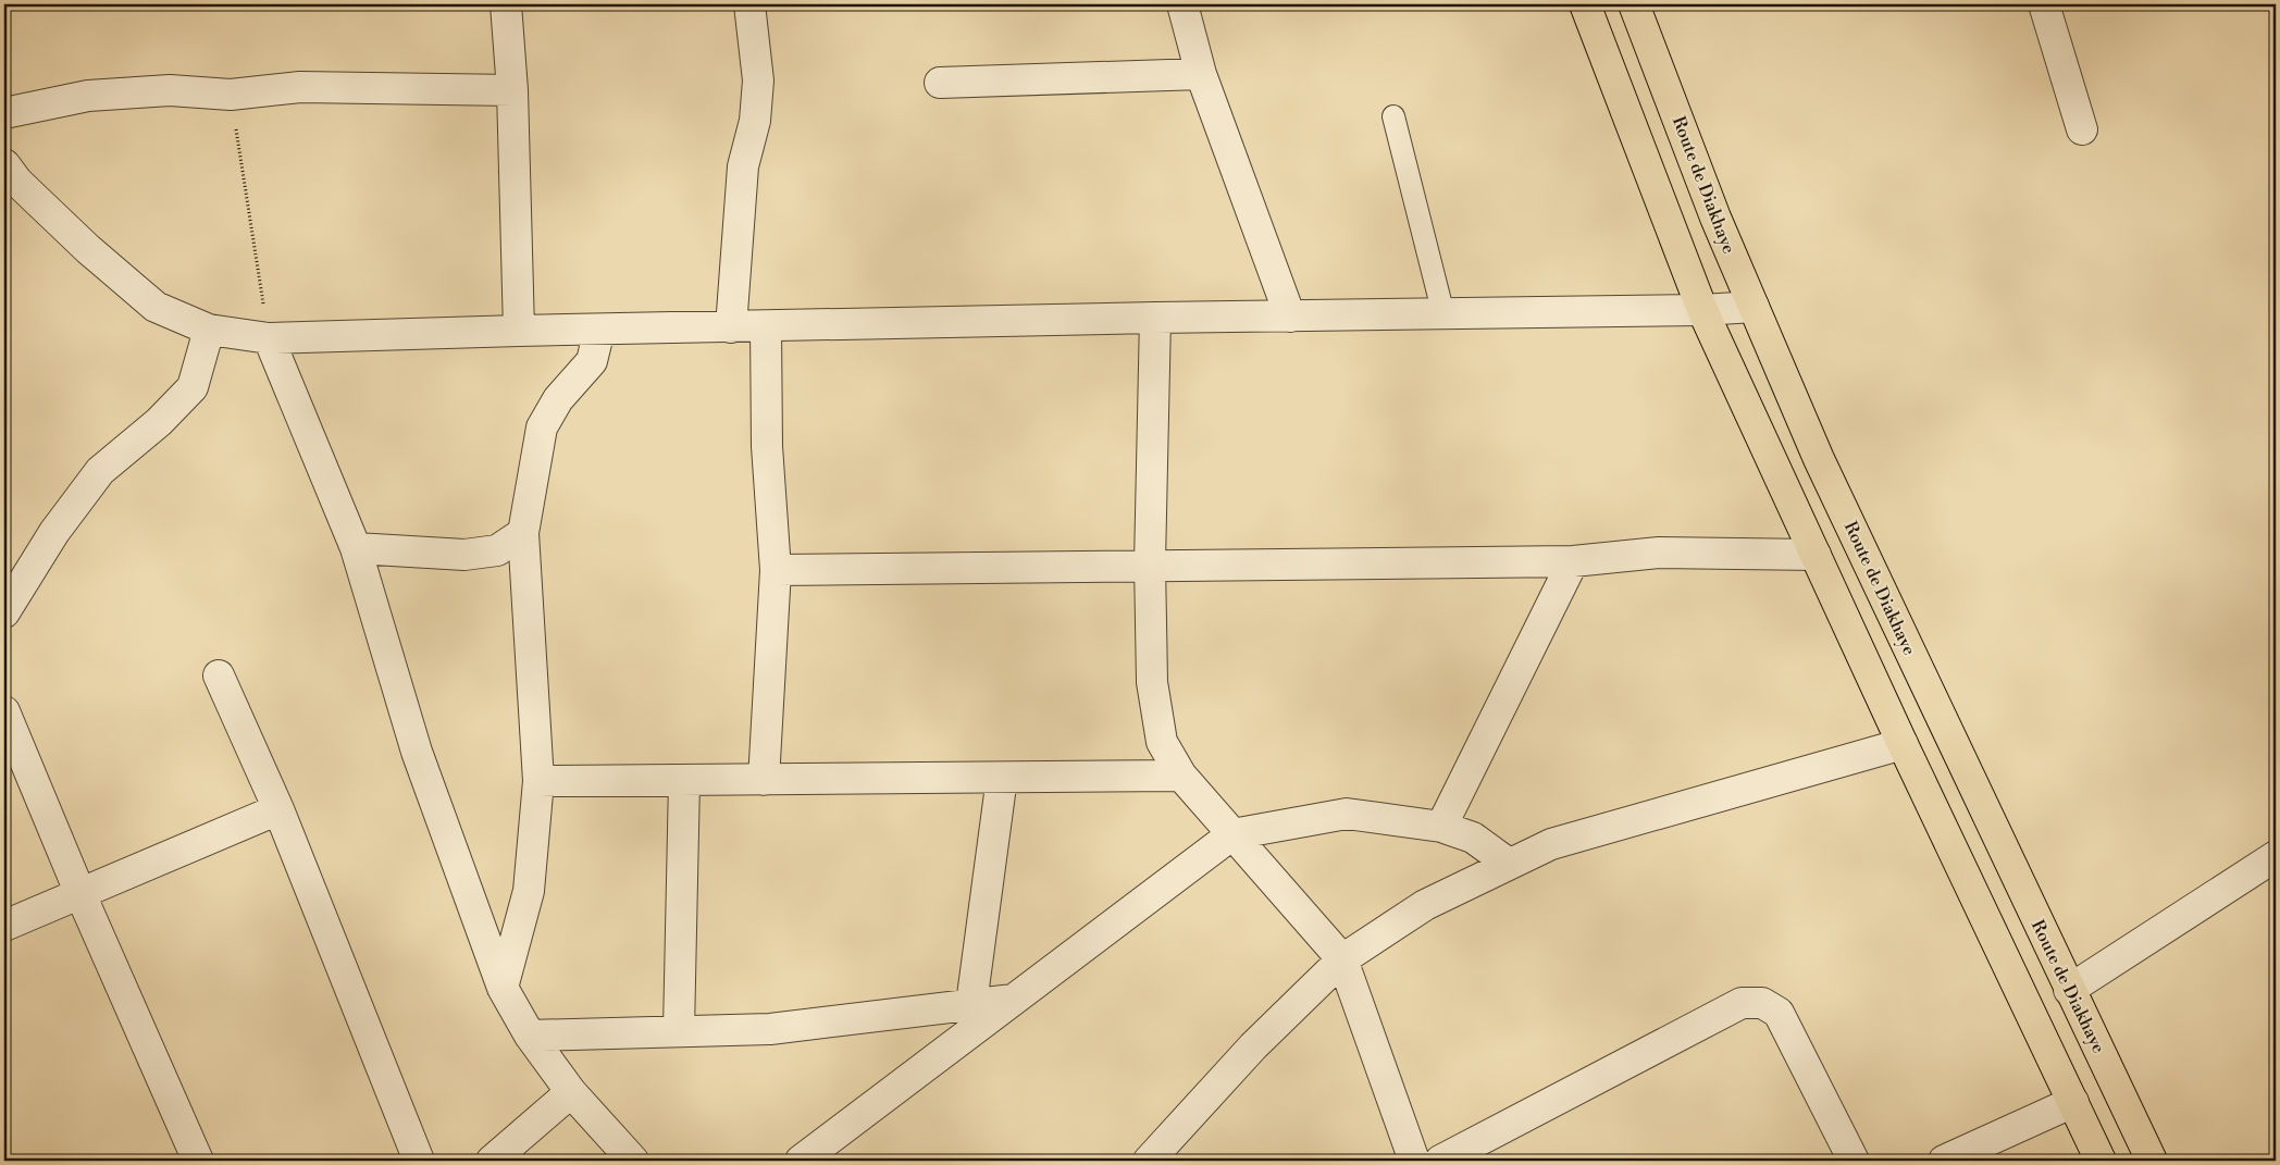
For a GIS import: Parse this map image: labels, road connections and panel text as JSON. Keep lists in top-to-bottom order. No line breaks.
{"streets":{"main road":["Route de Diakhaye"]}}
